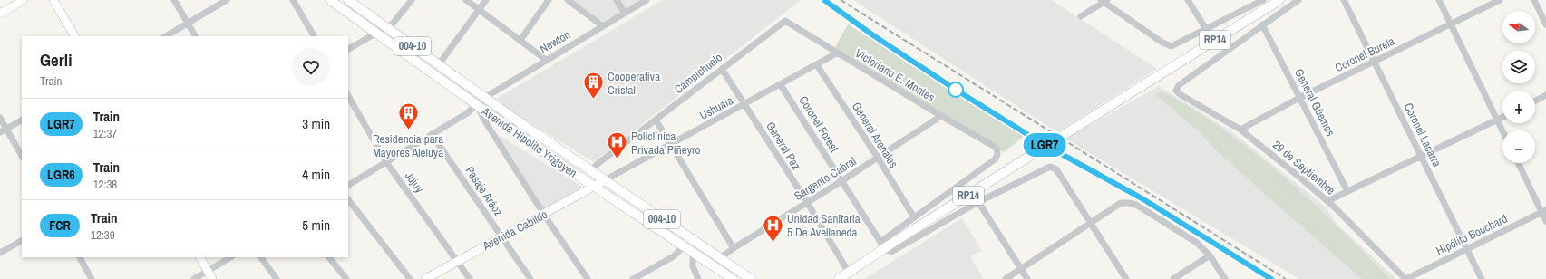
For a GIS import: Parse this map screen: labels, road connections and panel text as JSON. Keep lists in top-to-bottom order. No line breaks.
{"streets":{"main road":["RP14","004-10","Avenida Hipólito Yrigoyen"],"street":["Newton","Coronel Burela","Campichuelo","Victoriano E. Montes","General Güemes","Ushuaia","Coronel Forest","General Arenales","Coronel Lacarra","General Paz","29 de Septiembre","Sargento Cabral","Jujuy","Pasaje Aráoz","Avenida Cabildo","Hipólito Bouchard"]},"crossings":[["RP14","Coronel Forest"],["RP14","General Paz"],["Newton","Avenida Hipólito Yrigoyen"],["Newton","Jujuy"],["Newton","Pasaje Aráoz"],["Coronel Burela","General Güemes"],["Coronel Burela","Coronel Lacarra"],["Coronel Burela","29 de Septiembre"],["Campichuelo","Victoriano E. Montes"],["Campichuelo","Avenida Hipólito Yrigoyen"],["Campichuelo","General Paz"],["Victoriano E. Montes","Ushuaia"],["Victoriano E. Montes","General Arenales"],["Victoriano E. Montes","Sargento Cabral"],["General Güemes","29 de Septiembre"],["Ushuaia","Coronel Forest"],["Ushuaia","General Arenales"],["Ushuaia","Avenida Hipólito Yrigoyen"],["Ushuaia","General Paz"],["Ushuaia","Avenida Cabildo"],["Coronel Forest","Sargento Cabral"],["General Arenales","Sargento Cabral"],["Coronel Lacarra","Hipólito Bouchard"],["Avenida Hipólito Yrigoyen","Sargento Cabral"],["Avenida Hipólito Yrigoyen","Avenida Cabildo"],["General Paz","Sargento Cabral"],["29 de Septiembre","Hipólito Bouchard"],["Jujuy","Avenida Cabildo"],["Pasaje Aráoz","Avenida Cabildo"]],"places":{"building":["Cooperativa Cristal","Residencia para Mayores Aleluya"],"hospital":["Policlínica Privada Piñeyro","Unidad Sanitaria 5 De Avellaneda"]},"north":"left","page":{"on_map":"LGR7","map_buttons":["+","−"],"heading":["Gerli","Train"],"list":[{"mark":"LGR7","name":"Train","note":"12:37","value":"3 min"},{"mark":"LGR6","name":"Train","note":"12:38","value":"4 min"},{"mark":"FCR","name":"Train","note":"12:39","value":"5 min"}]}}
